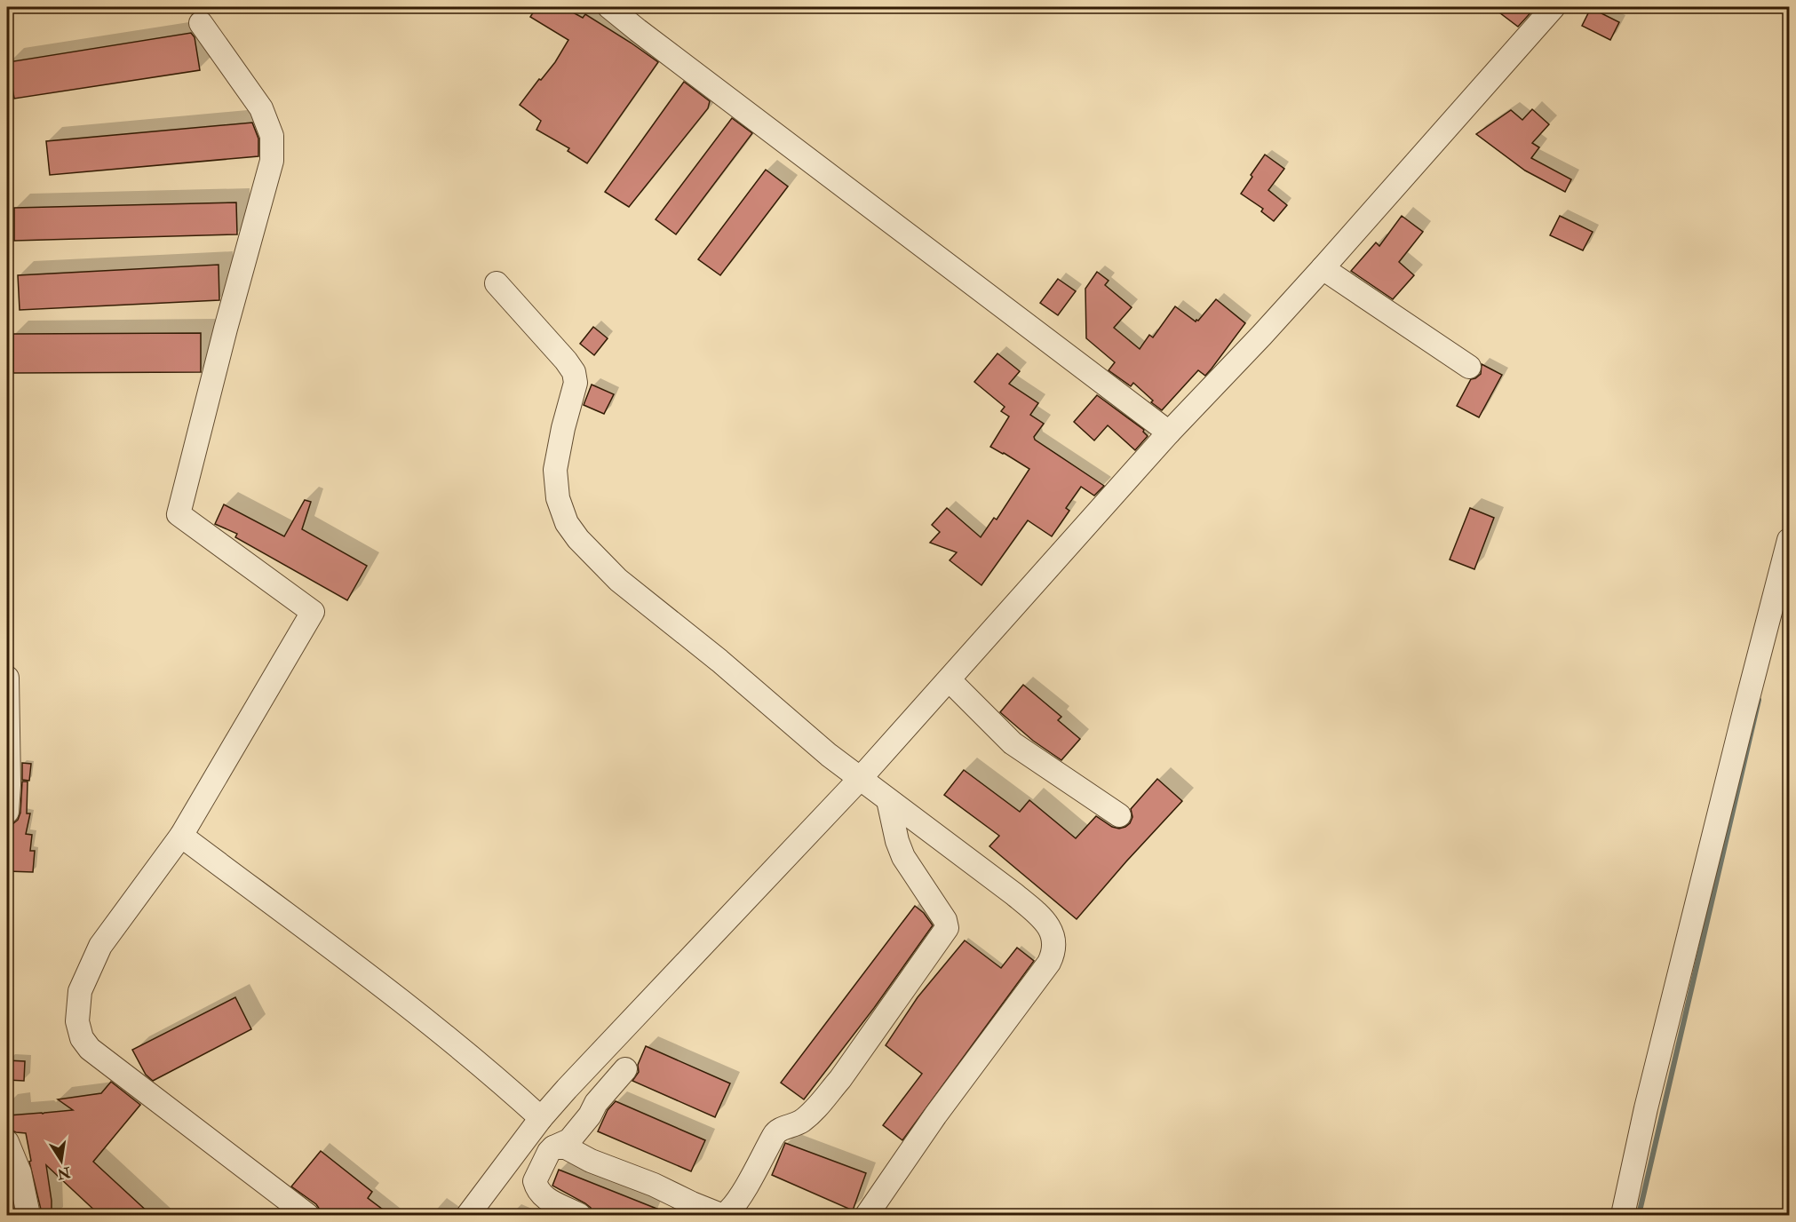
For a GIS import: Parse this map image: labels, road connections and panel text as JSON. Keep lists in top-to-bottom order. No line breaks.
{"north":"bottom"}
